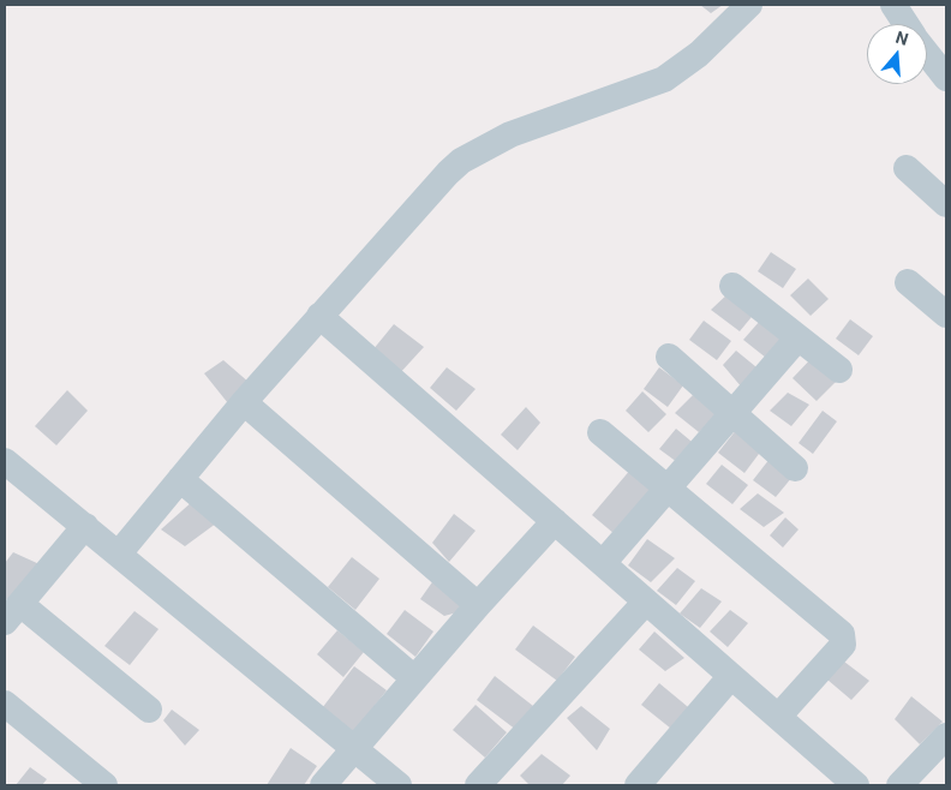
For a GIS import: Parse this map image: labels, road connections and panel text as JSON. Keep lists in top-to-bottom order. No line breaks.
{"north":"top"}
